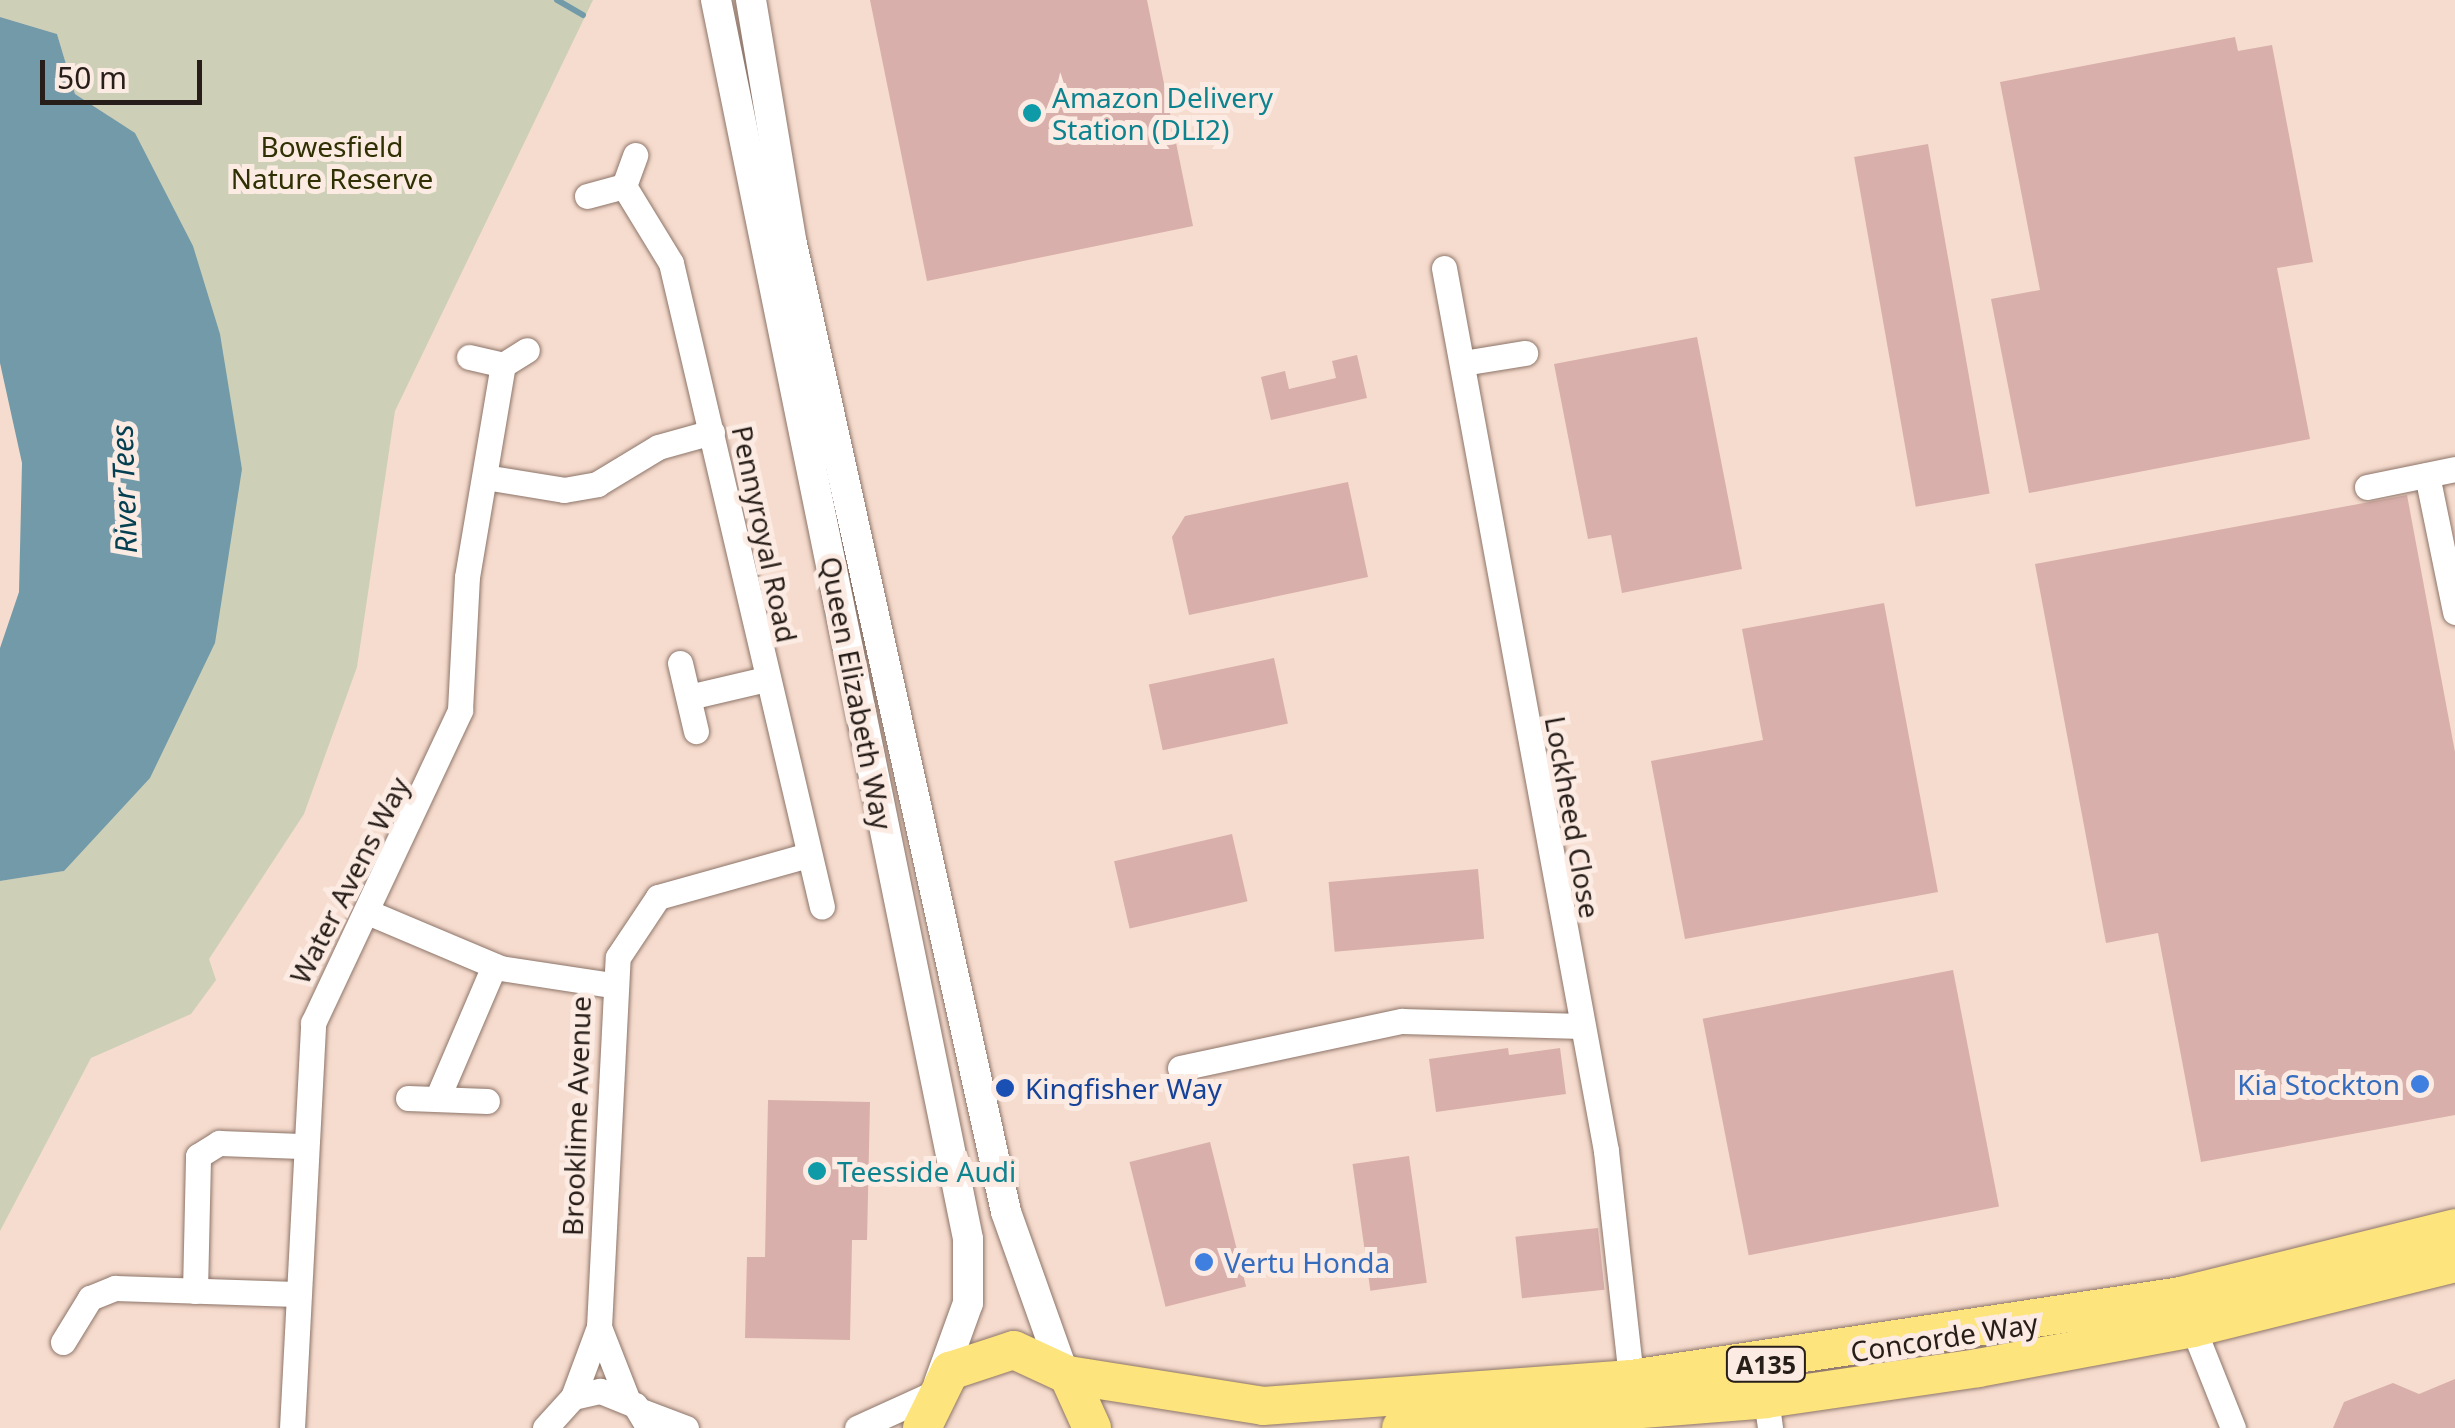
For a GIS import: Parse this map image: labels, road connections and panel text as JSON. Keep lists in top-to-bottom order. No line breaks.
{"streets":{"main road":["Concorde Way","A135"],"street":["Pennyroyal Road","Queen Elizabeth Way","Lockheed Close","Water Avens Way","Brooklime Avenue"]},"crossings":[["Pennyroyal Road","Brooklime Avenue"],["Queen Elizabeth Way","Concorde Way"],["Queen Elizabeth Way","A135"],["Lockheed Close","Concorde Way"],["Concorde Way","A135"]],"water":["River Tees"],"parks":["Bowesfield Nature Reserve"],"places":["Amazon Delivery Station (DLI2)","Kia Stockton","Kingfisher Way","Teesside Audi","Vertu Honda"],"scale_bar":"50 m"}
